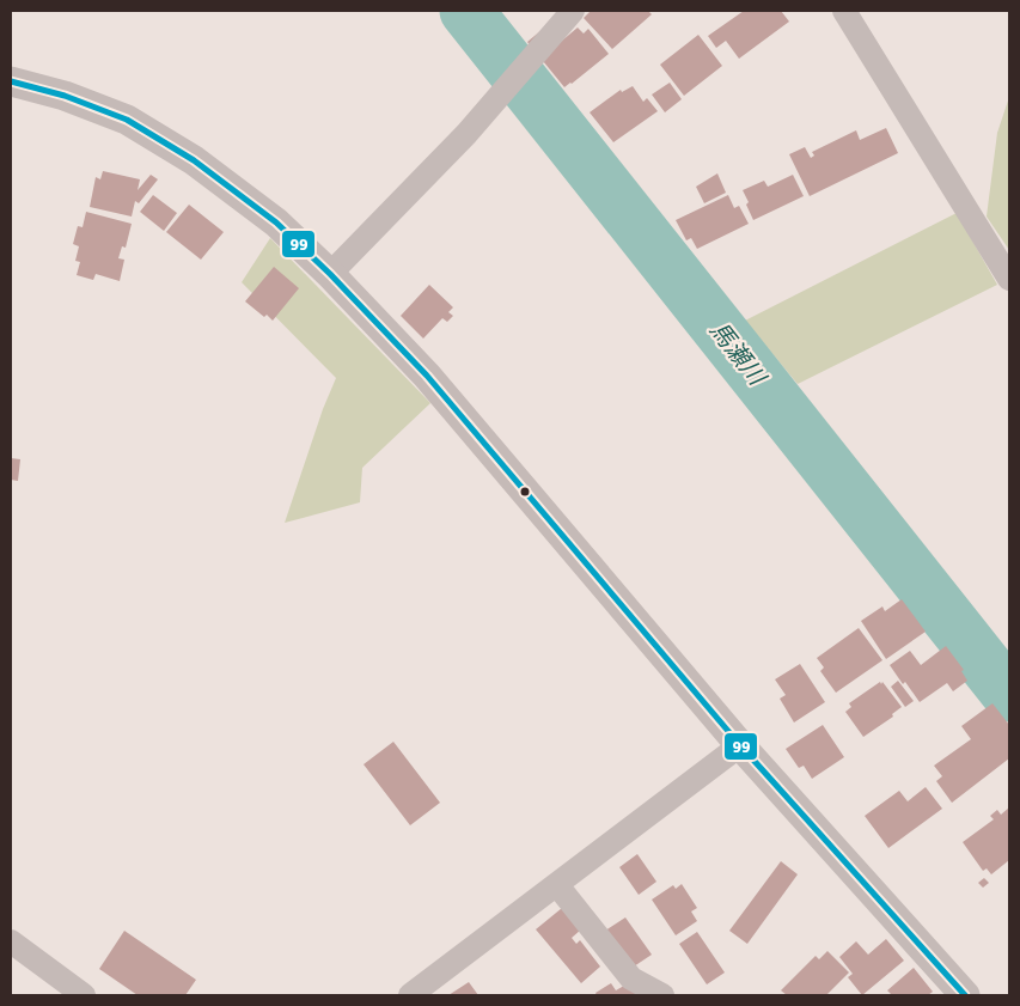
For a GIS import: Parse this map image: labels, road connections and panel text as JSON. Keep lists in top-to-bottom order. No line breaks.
{"water":["馬瀬川"],"lines":["transit line 99"]}
